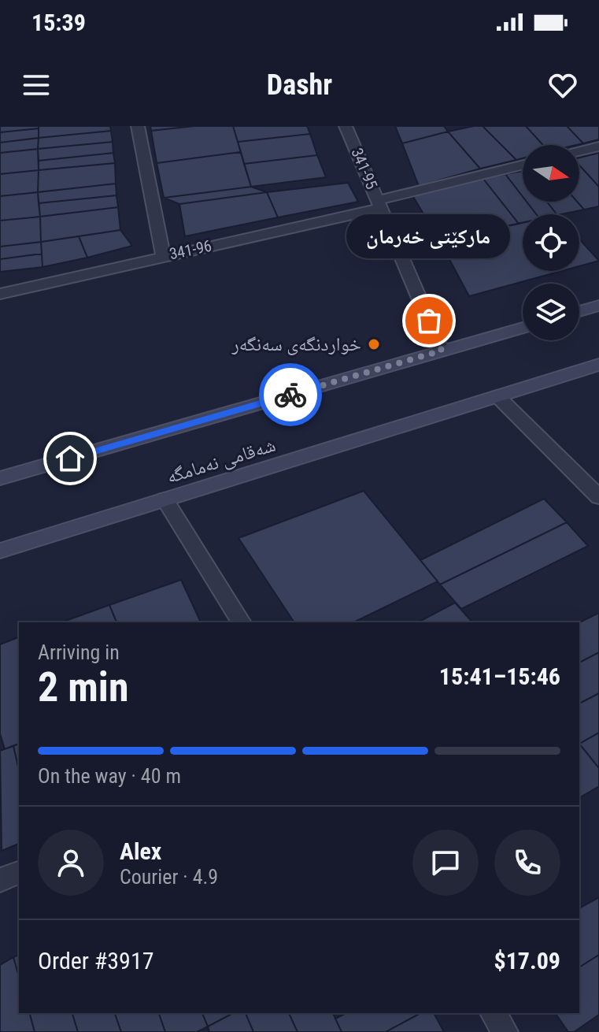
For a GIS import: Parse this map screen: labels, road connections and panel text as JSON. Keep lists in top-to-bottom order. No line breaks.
{"streets":{"main road":["شەقامی نەمامگە"],"street":["341-95","341-96"]},"crossings":[["341-95","341-96"]],"places":["مارکێتی خەرمان","خواردنگەی سەنگەر"],"north":"right","page":{"status":"15:39","header":"Dashr","bubble":"مارکێتی خەرمان","heading":["2 min","Arriving in","15:41–15:46"],"panel":["Alex","Courier · 4.9","Order #3917","$17.09"],"bar":"On the way · 40 m"}}
